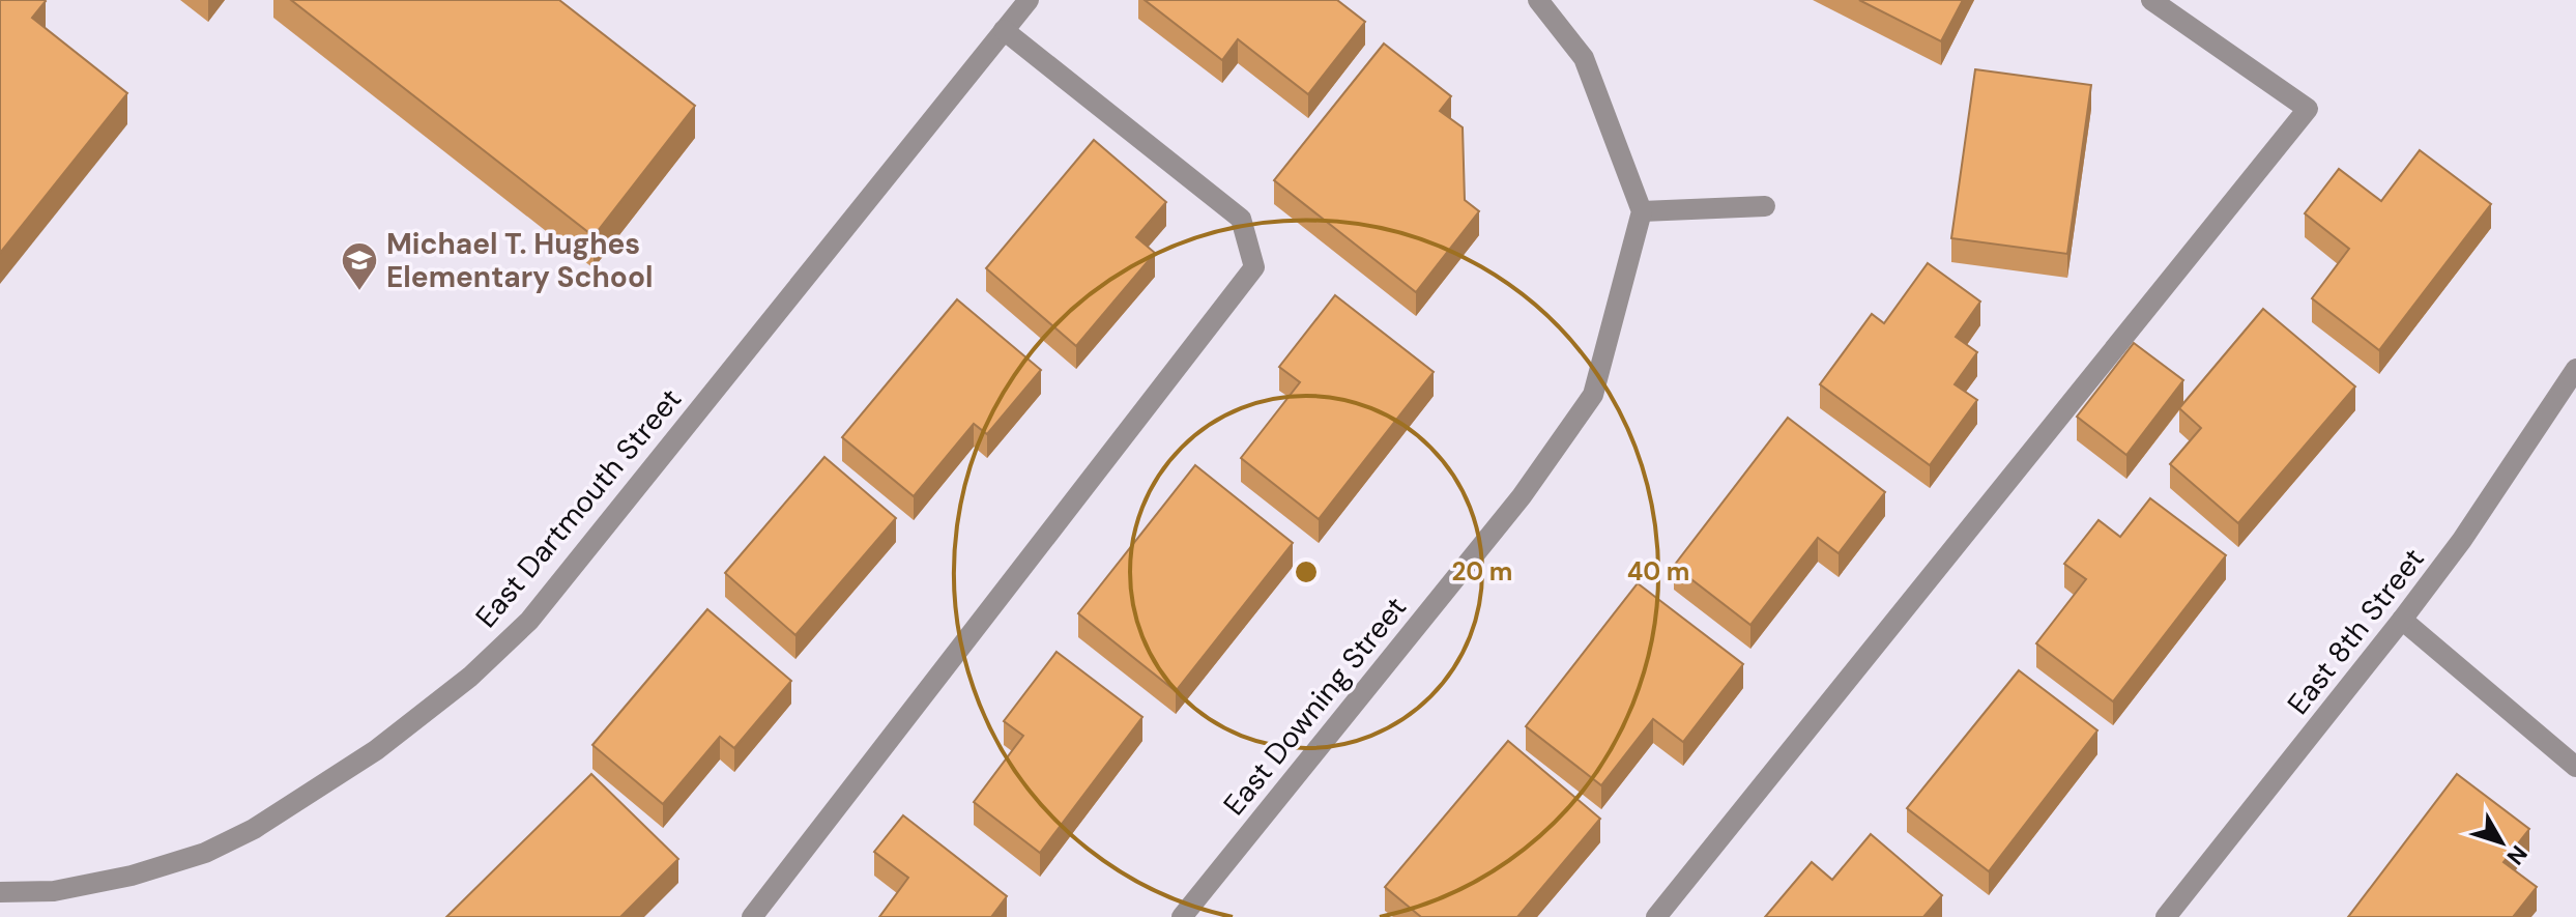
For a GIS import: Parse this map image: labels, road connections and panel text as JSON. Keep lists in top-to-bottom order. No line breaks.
{"streets":{"street":["East Dartmouth Street","East 8th Street","East Downing Street"]},"places":{"school or university":["Michael T. Hughes Elementary School"]},"north":"bottom right","rings":["20 m","40 m"]}
